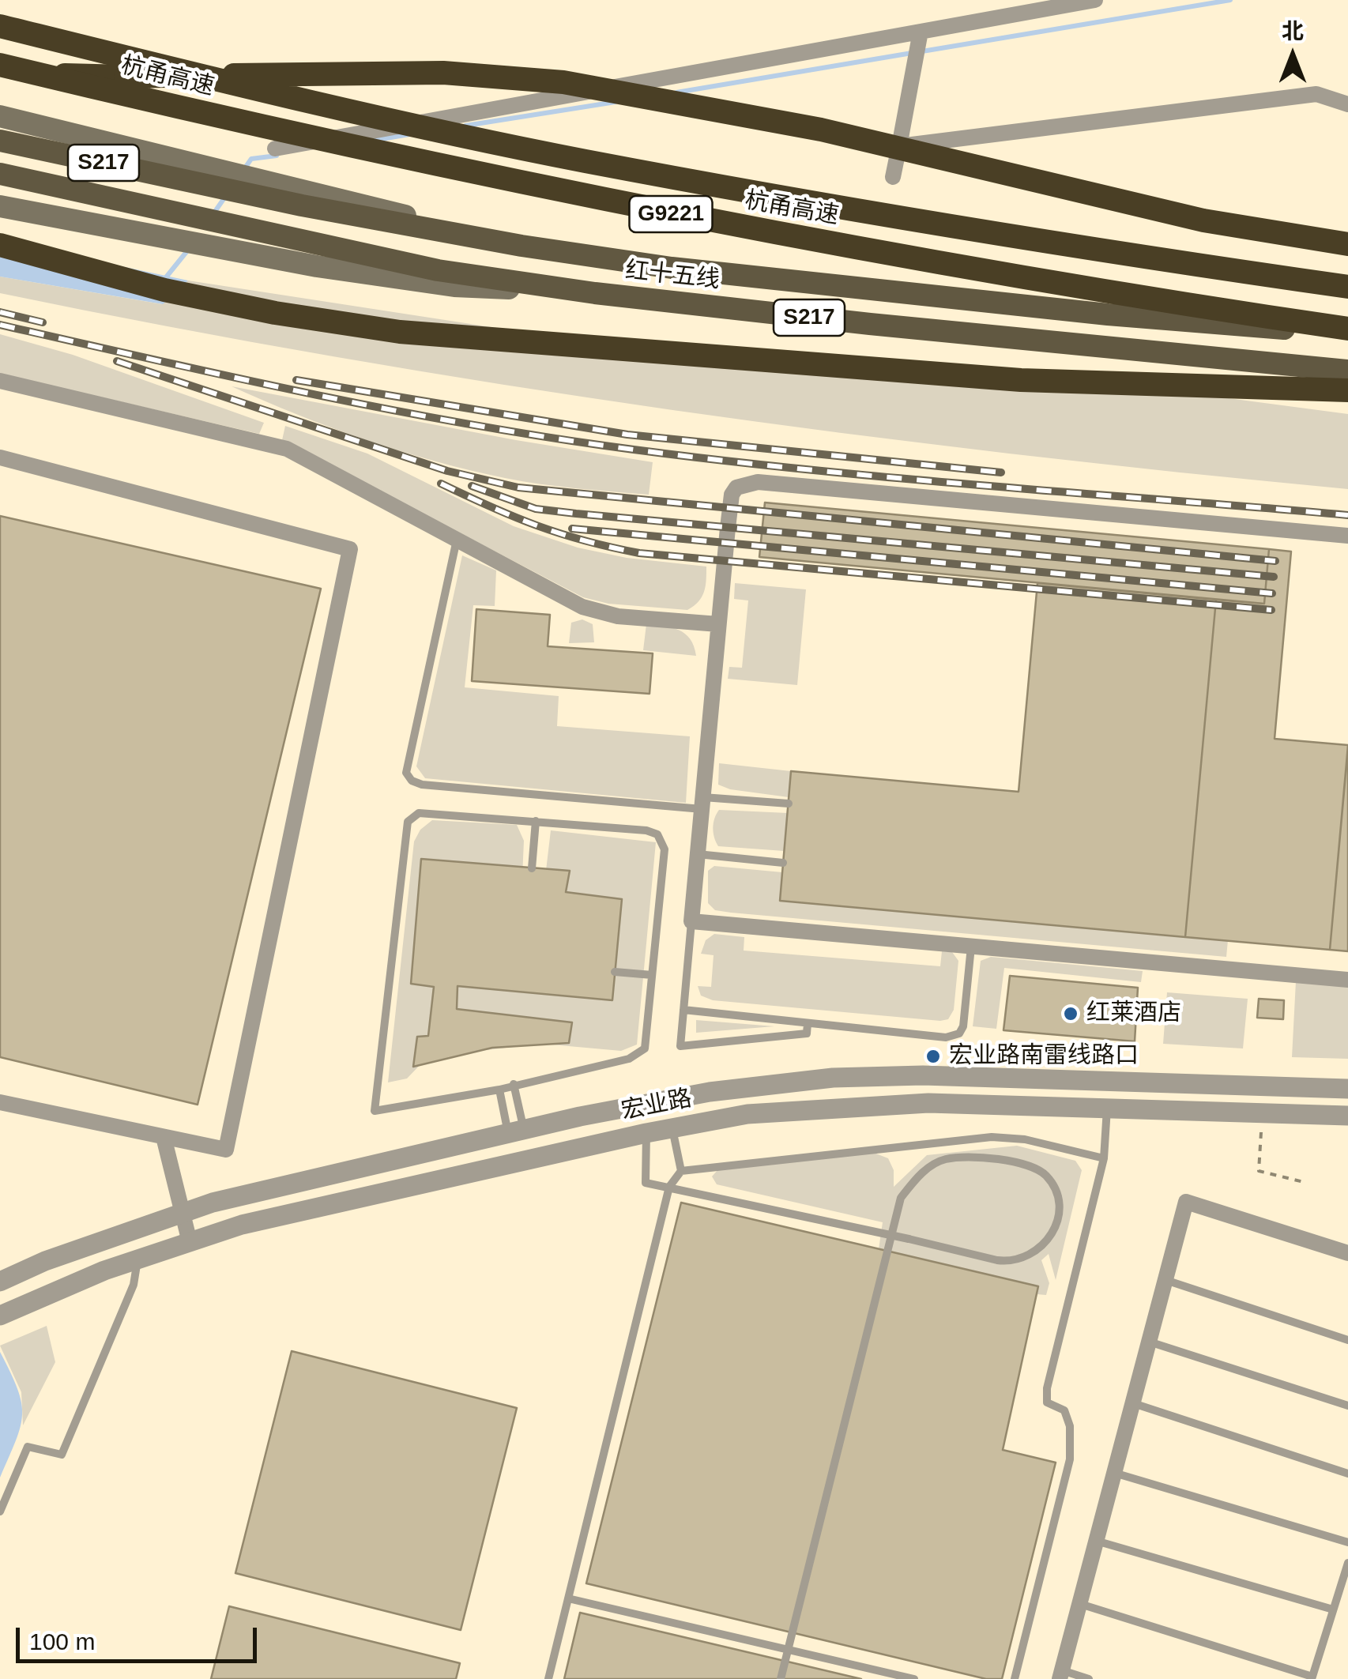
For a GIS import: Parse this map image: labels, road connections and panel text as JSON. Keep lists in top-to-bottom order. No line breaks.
{"streets":{"highway":["杭甬高速","G9221"],"main road":["S217","红十五线"],"street":["宏业路"]},"crossings":[["杭甬高速","红十五线"]],"places":["红莱酒店","宏业路南雷线路口"],"scale_bar":"100 m","north":"top"}
